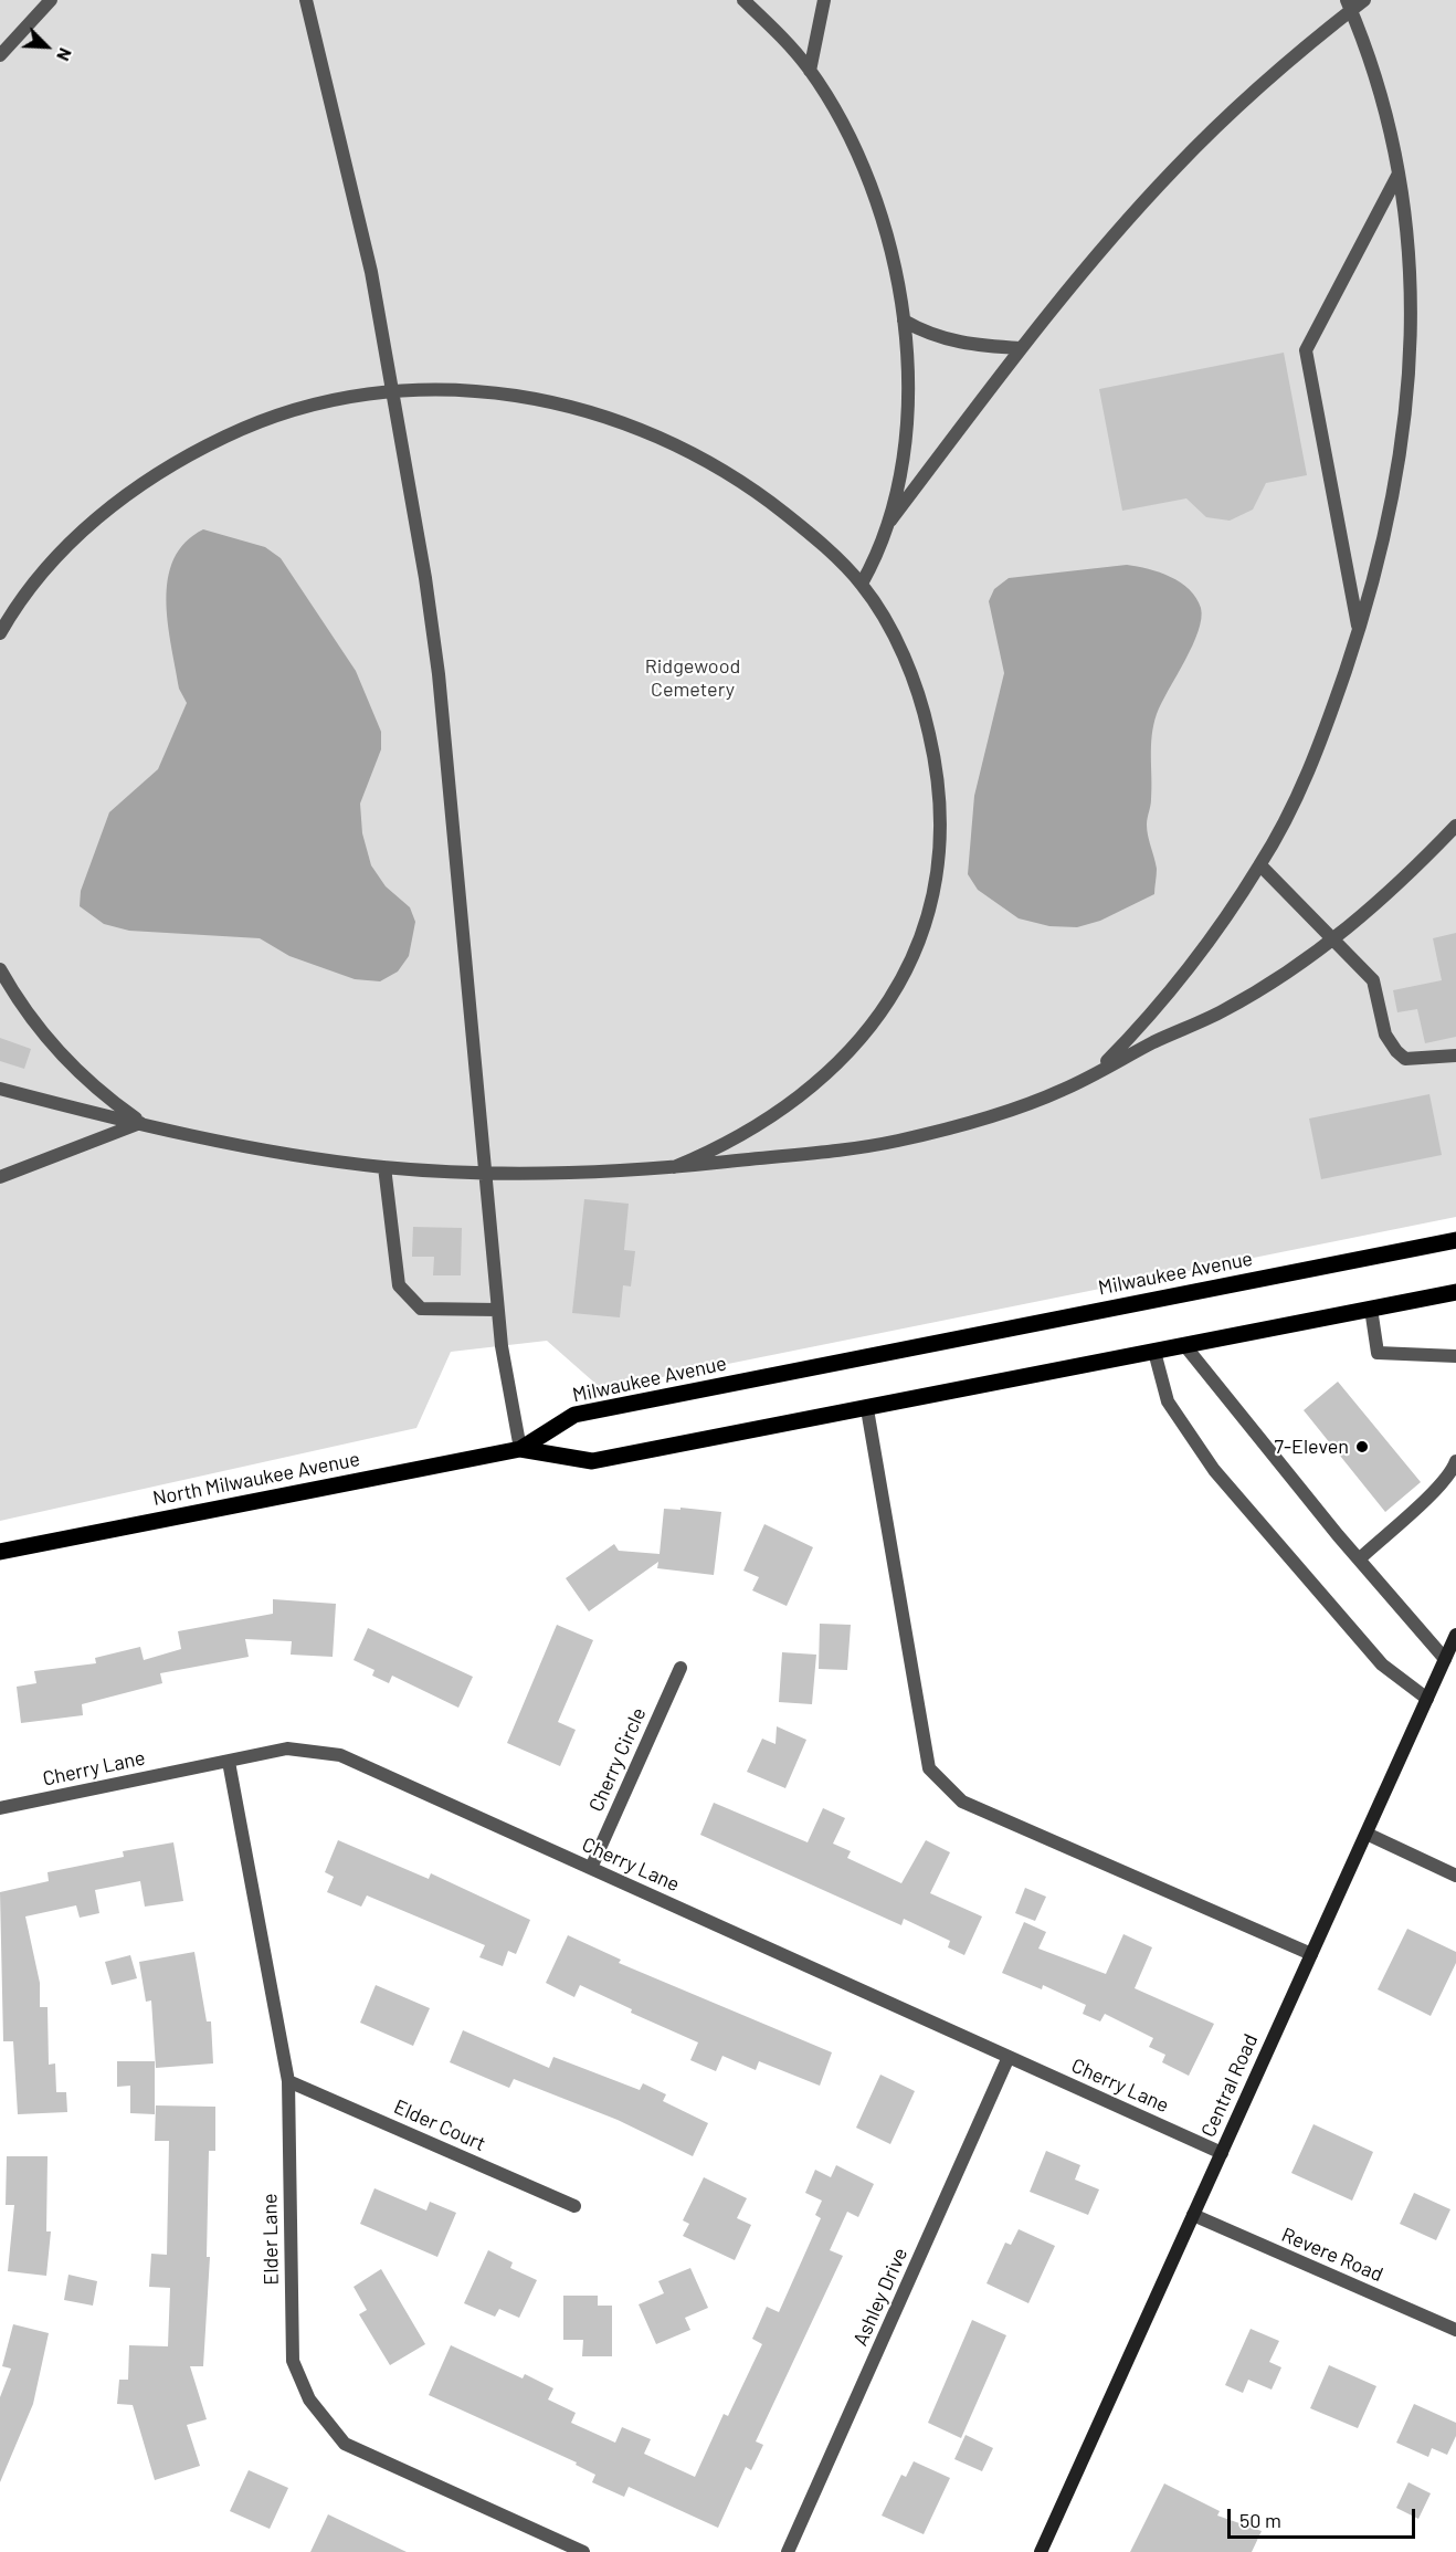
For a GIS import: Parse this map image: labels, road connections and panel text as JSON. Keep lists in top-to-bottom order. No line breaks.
{"streets":{"main road":["Milwaukee Avenue","North Milwaukee Avenue","Central Road"],"street":["Cherry Circle","Cherry Lane","Elder Court","Elder Lane","Revere Road","Ashley Drive"]},"crossings":[["Milwaukee Avenue","North Milwaukee Avenue"],["Cherry Circle","Cherry Lane"],["Cherry Lane","Central Road"],["Cherry Lane","Elder Lane"],["Cherry Lane","Ashley Drive"],["Central Road","Revere Road"],["Elder Court","Elder Lane"]],"parks":["Ridgewood Cemetery"],"places":["7-Eleven"],"scale_bar":"50 m","north":"bottom right"}
